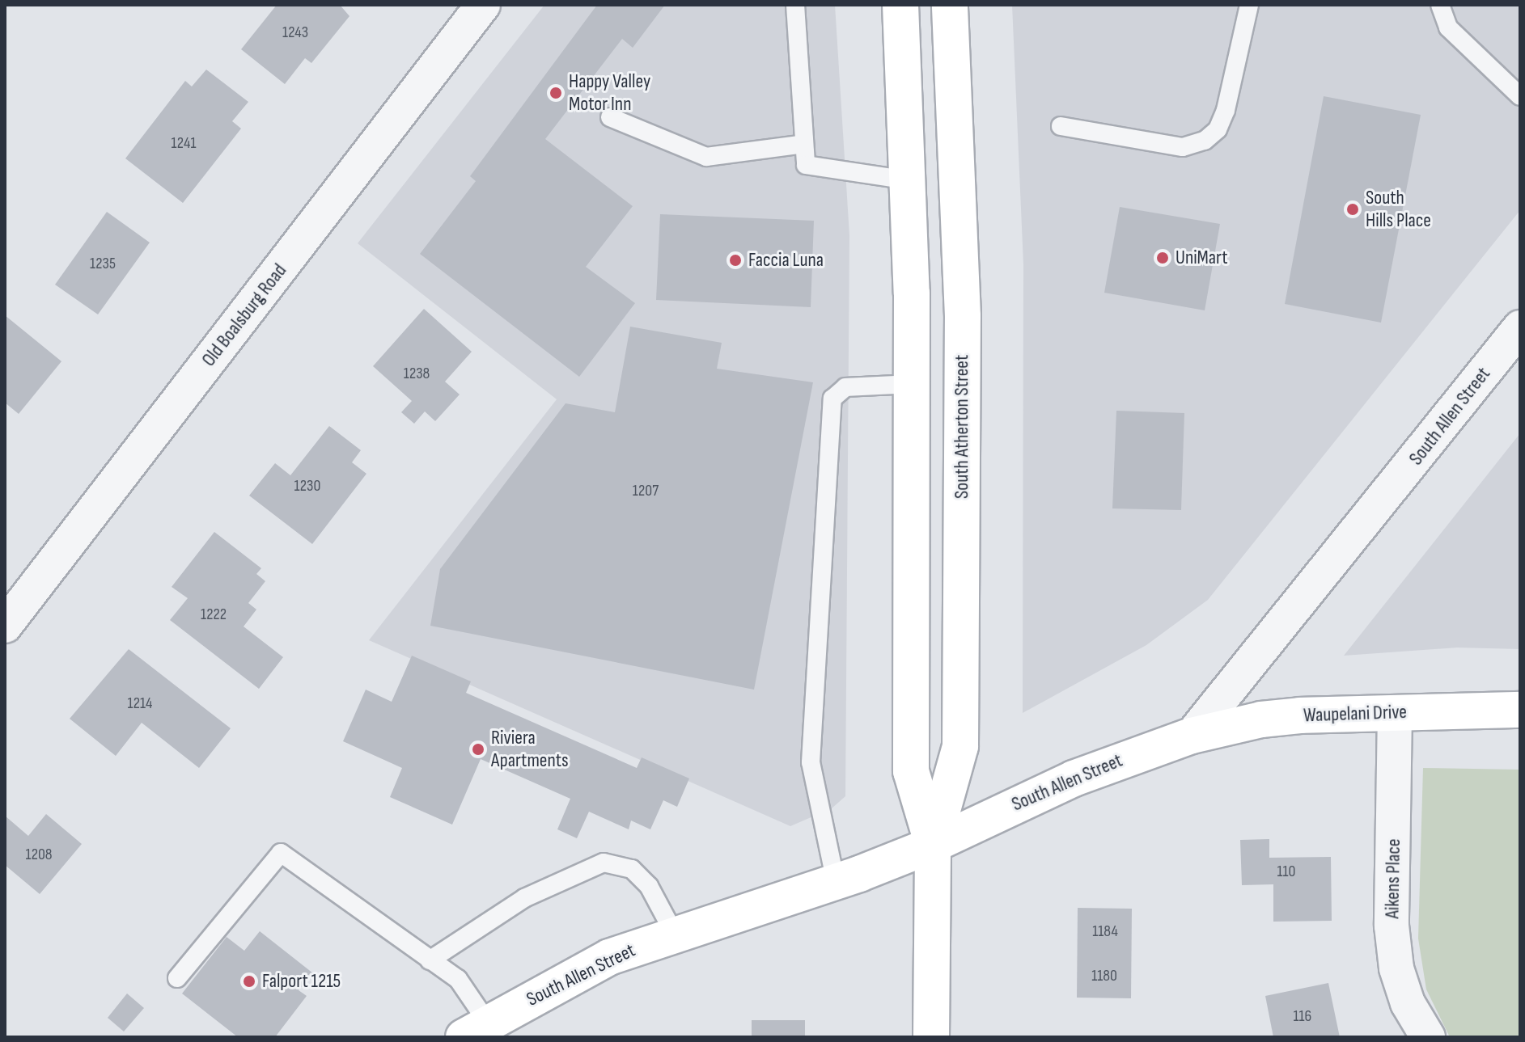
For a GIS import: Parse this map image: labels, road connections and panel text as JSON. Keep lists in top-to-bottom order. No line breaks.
{"streets":{"main road":["South Allen Street","South Atherton Street","Waupelani Drive"],"street":["Old Boalsburg Road","Aikens Place"]},"crossings":[["South Allen Street","South Atherton Street"],["South Allen Street","Waupelani Drive"],["Waupelani Drive","Aikens Place"]],"places":["Happy Valley Motor Inn","South Hills Place","UniMart","Faccia Luna","Riviera Apartments","Falport 1215"],"house_numbers":["1243","1241","1235","1238","1230","1207","1222","1214","1208","110","1184","1180","116"]}
